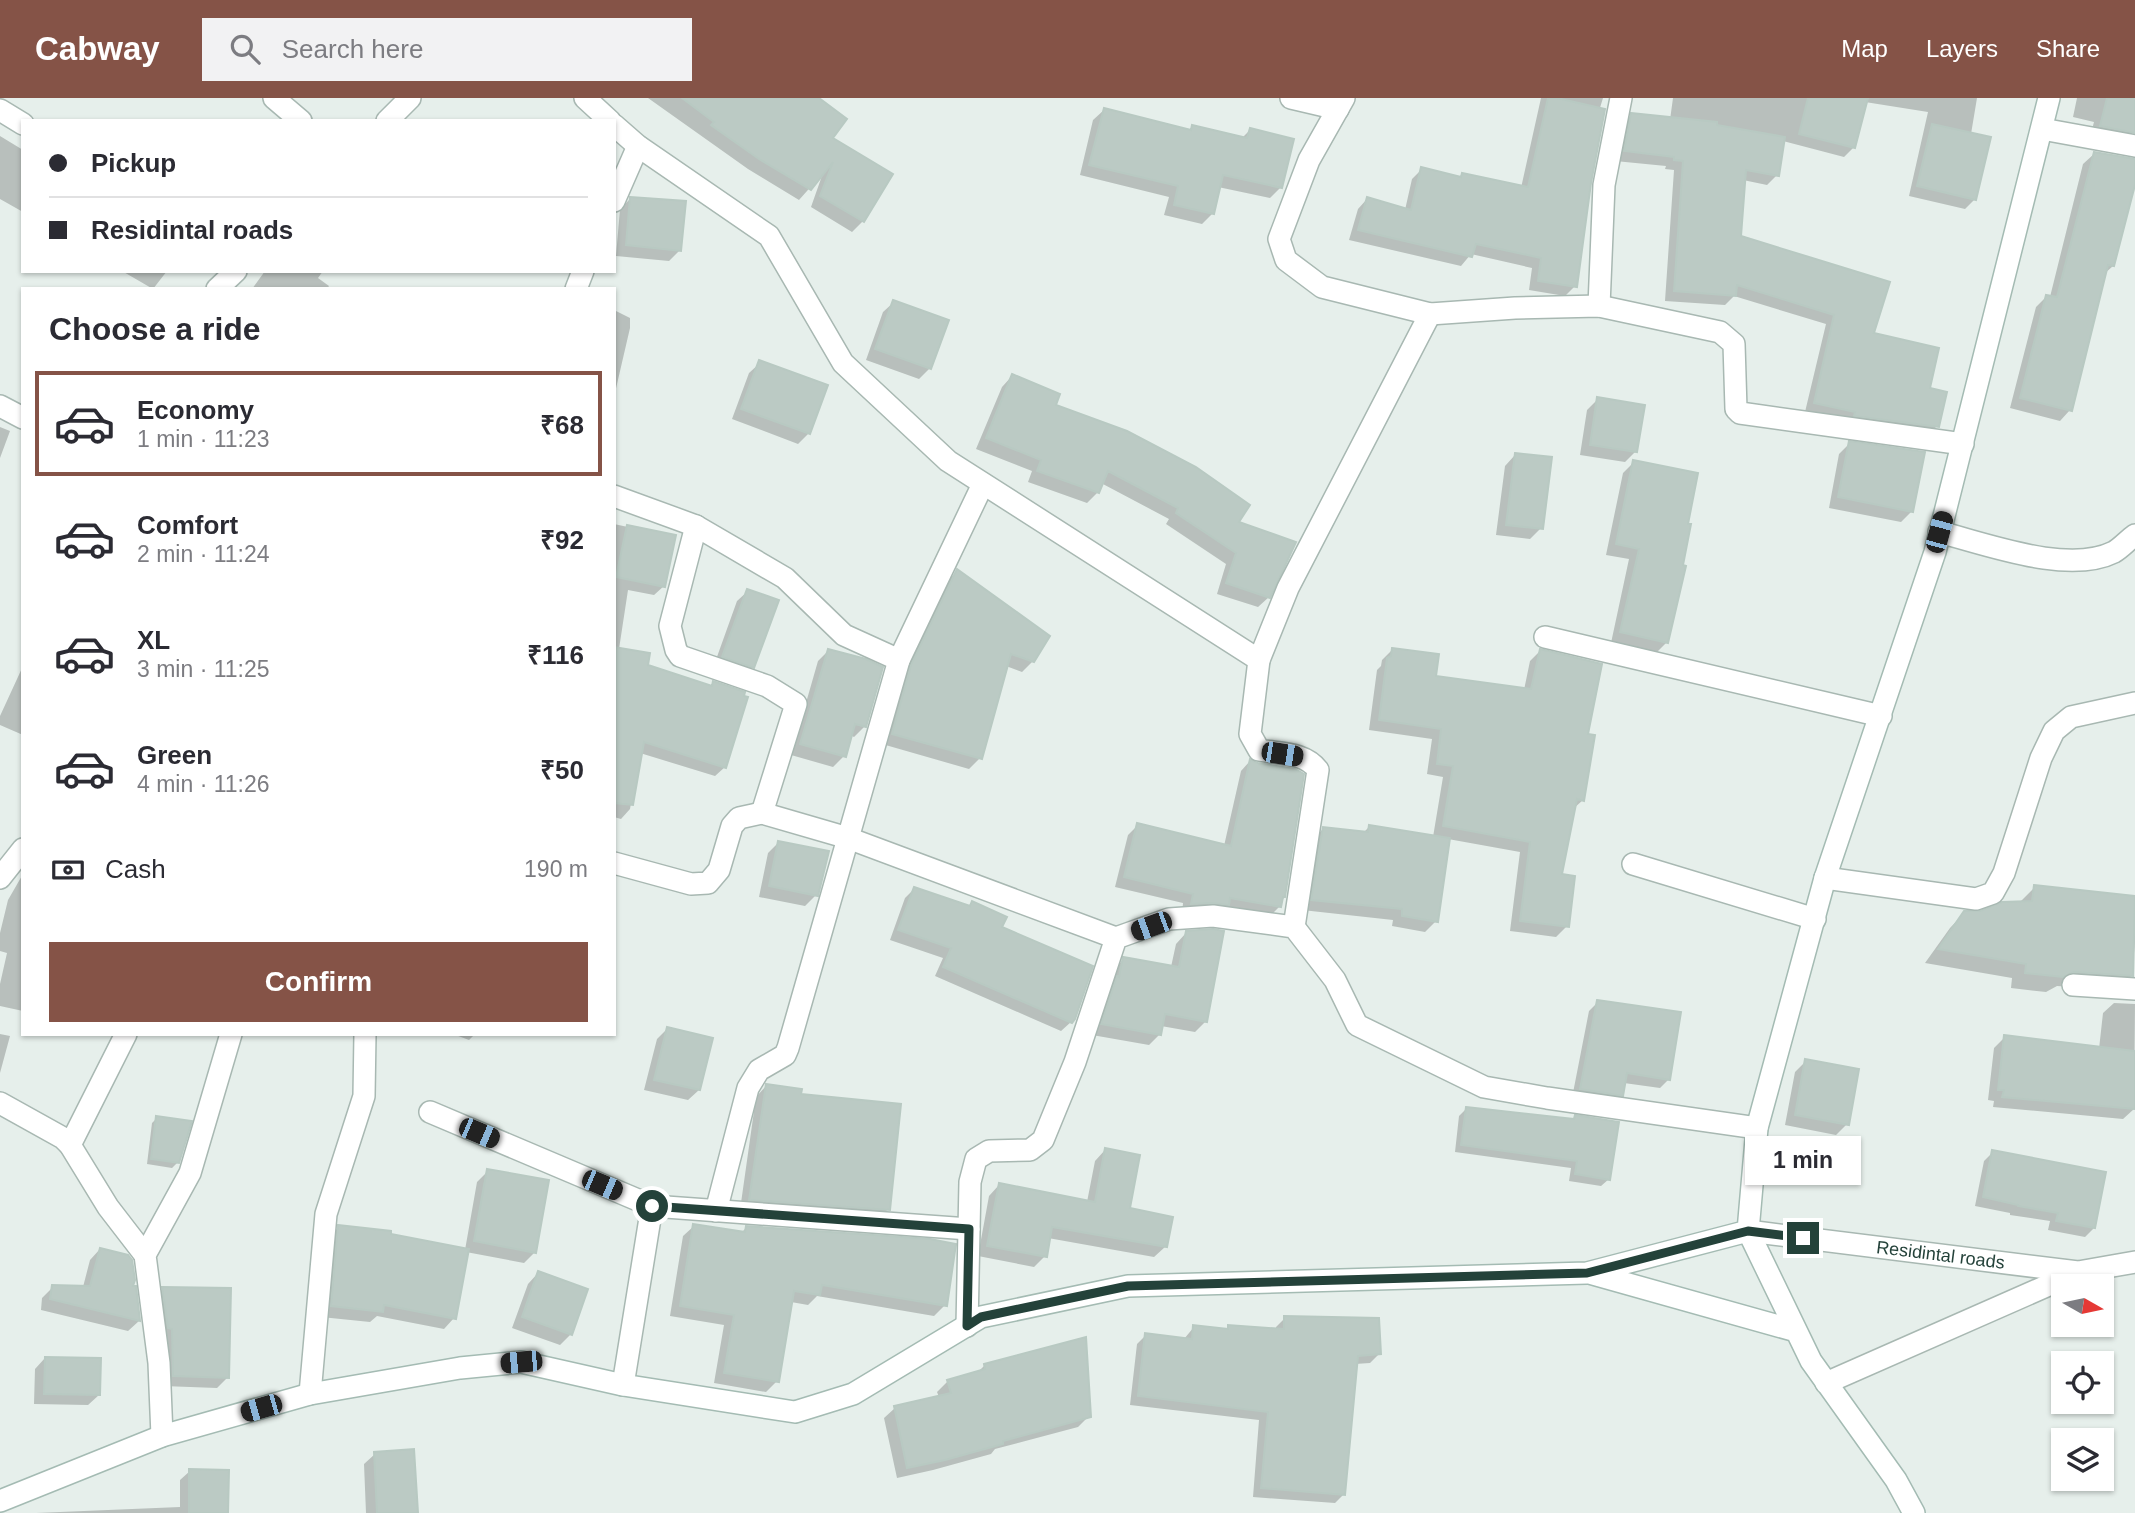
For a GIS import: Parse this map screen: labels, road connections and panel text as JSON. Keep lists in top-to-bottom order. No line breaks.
{"streets":{"street":["Residintal roads"]},"north":"right","page":{"header":"Cabway","search":"Search here","nav":["Map","Layers","Share"],"banner":["Pickup","Residintal roads"],"heading":"Choose a ride","list":[{"name":"Economy","note":"1 min · 11:23","value":"₹68"},{"name":"Comfort","note":"2 min · 11:24","value":"₹92"},{"name":"XL","note":"3 min · 11:25","value":"₹116"},{"name":"Green","note":"4 min · 11:26","value":"₹50"}],"pay":["Cash","190 m"],"buttons":"Confirm","bubble":"1 min"}}
